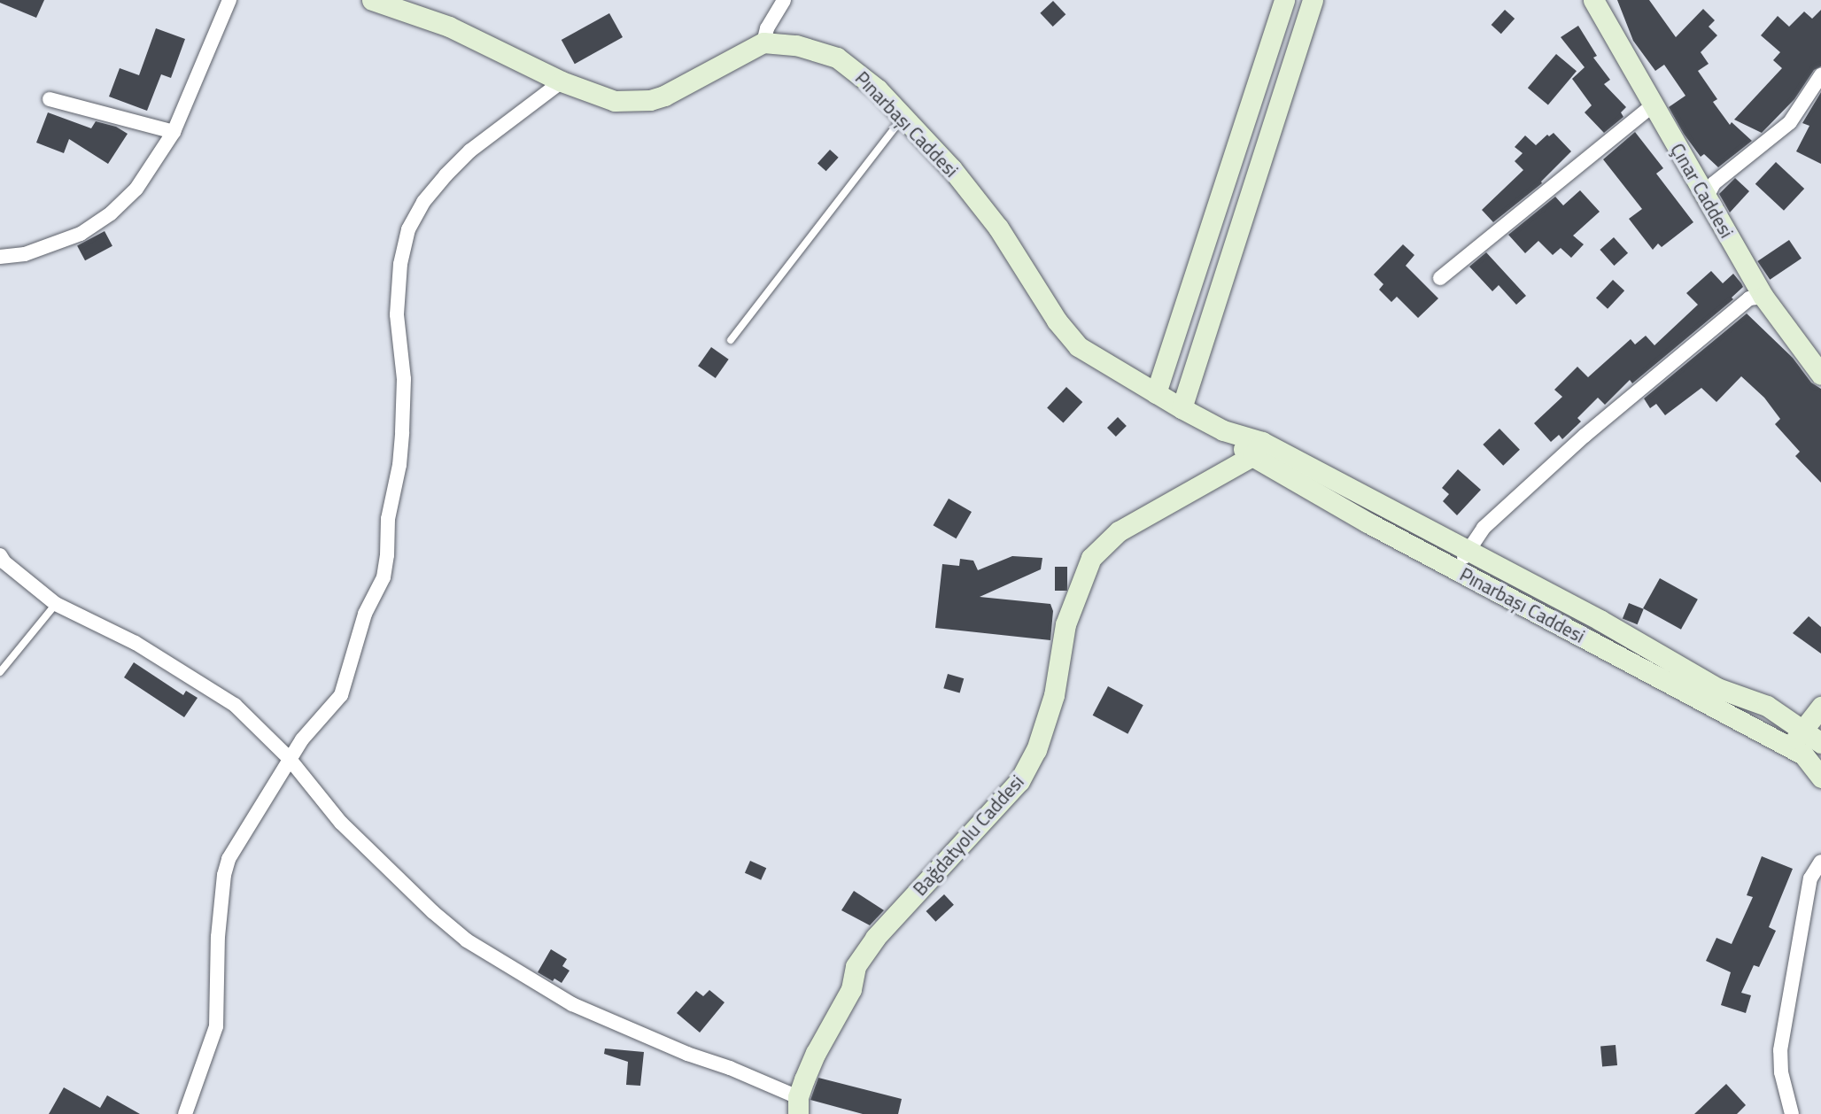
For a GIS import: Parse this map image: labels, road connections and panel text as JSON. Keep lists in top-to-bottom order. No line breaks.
{"streets":{"street":["Pınarbaşı Caddesi","Çınar Caddesi","Bağdatyolu Caddesi"]},"crossings":[["Pınarbaşı Caddesi","Bağdatyolu Caddesi"]]}
